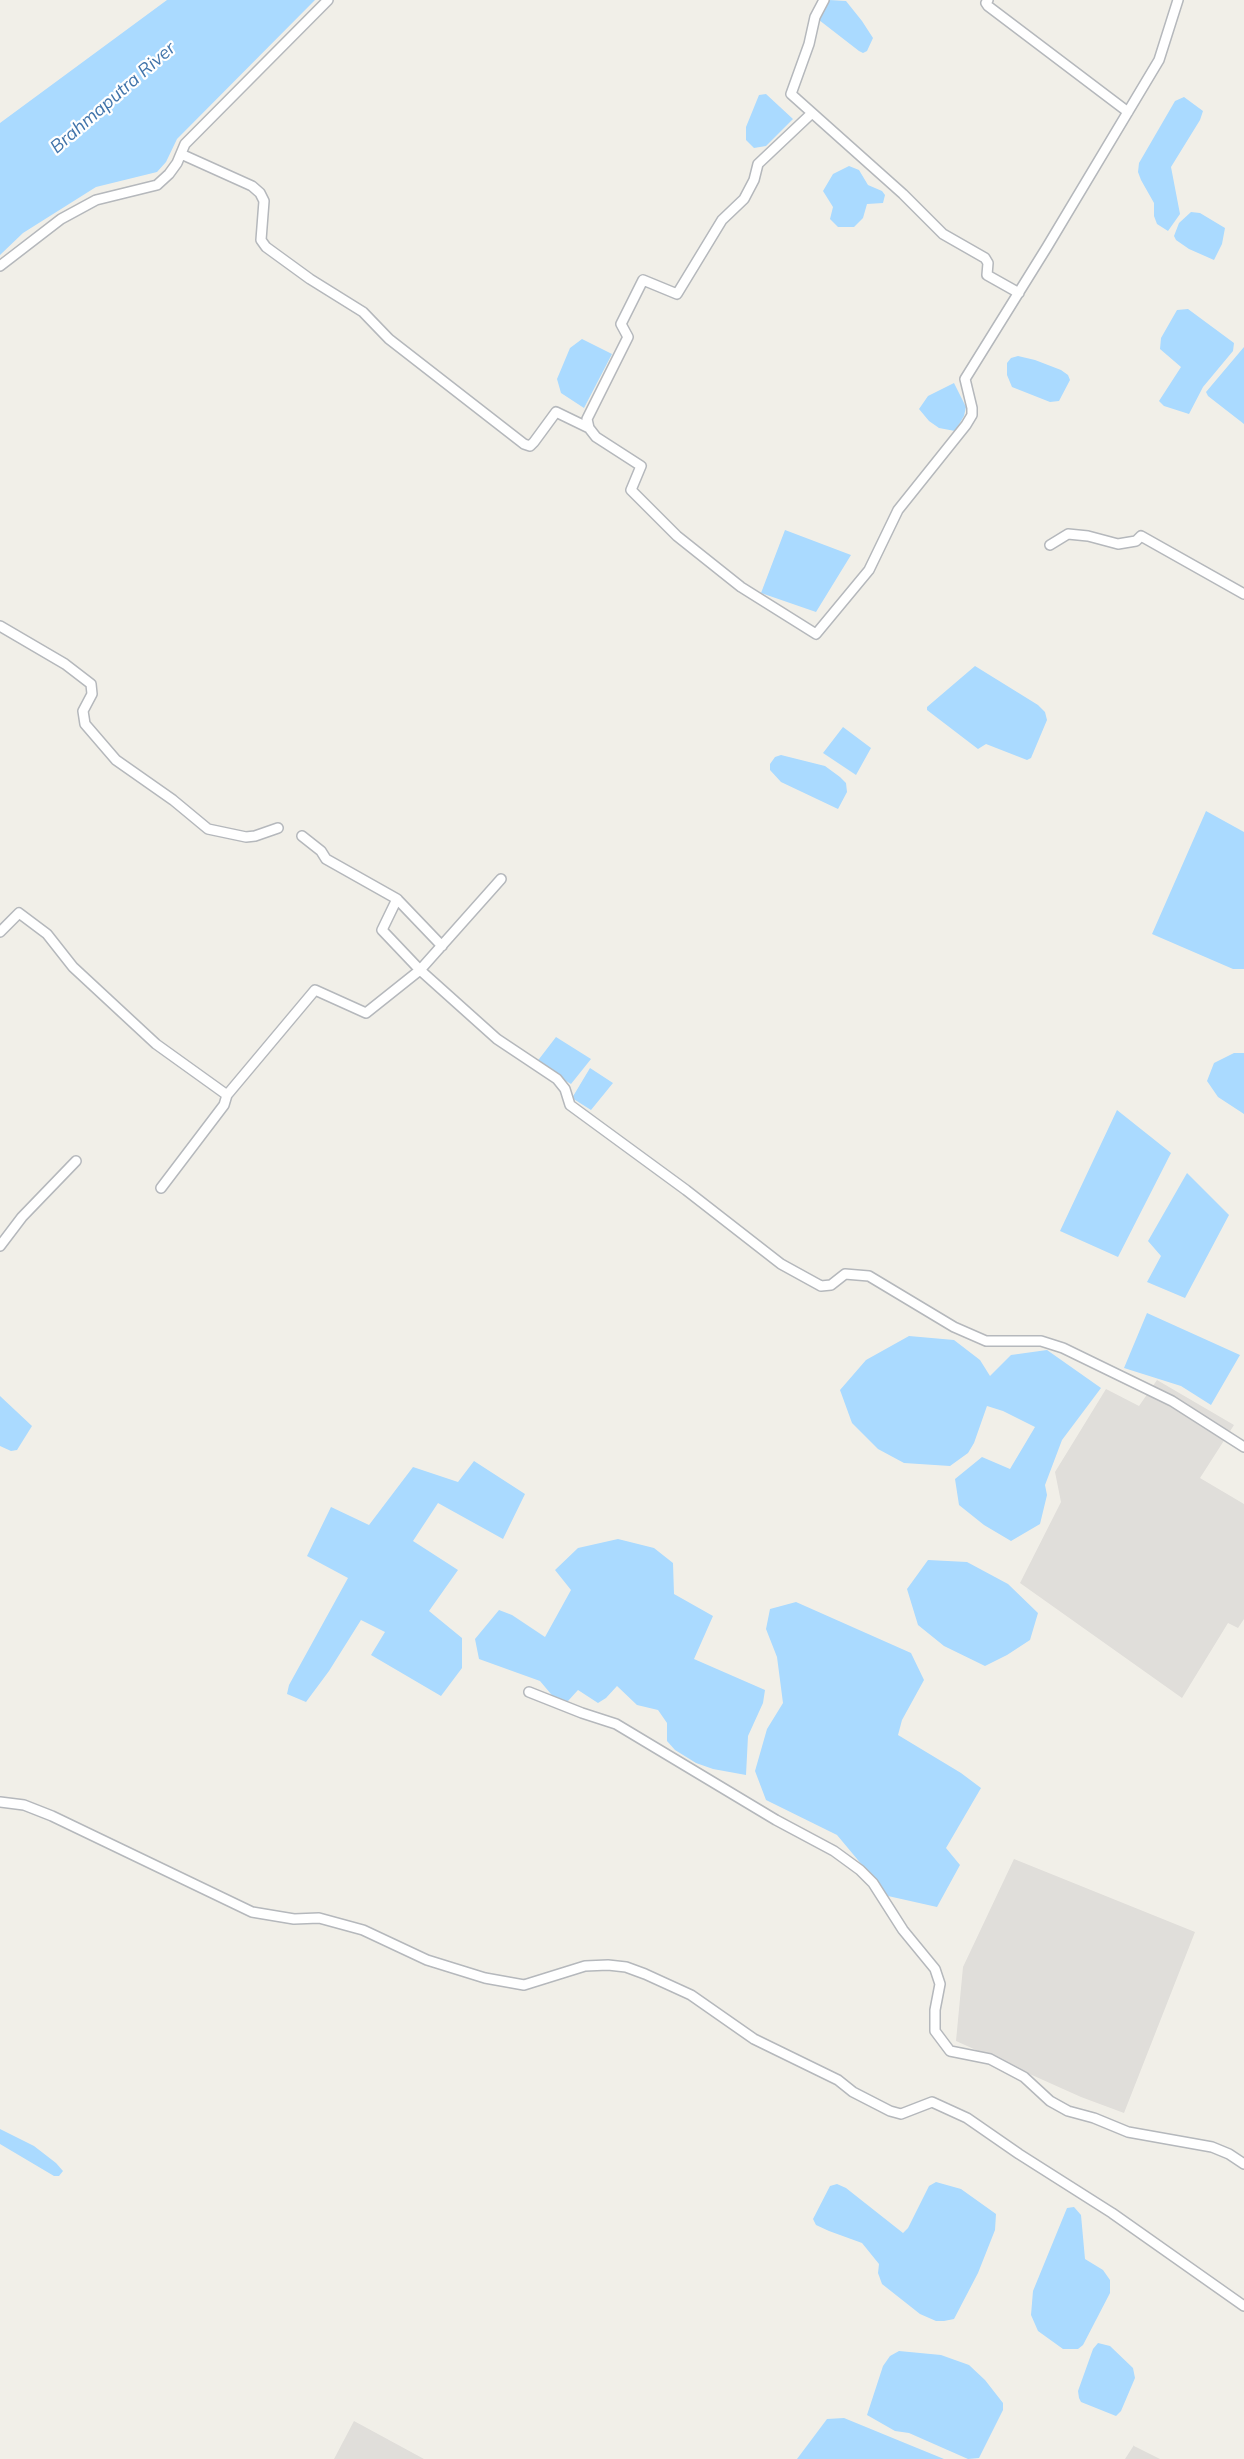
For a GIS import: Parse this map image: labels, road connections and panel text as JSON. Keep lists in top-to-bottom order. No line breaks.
{"water":["Brahmaputra River"]}
